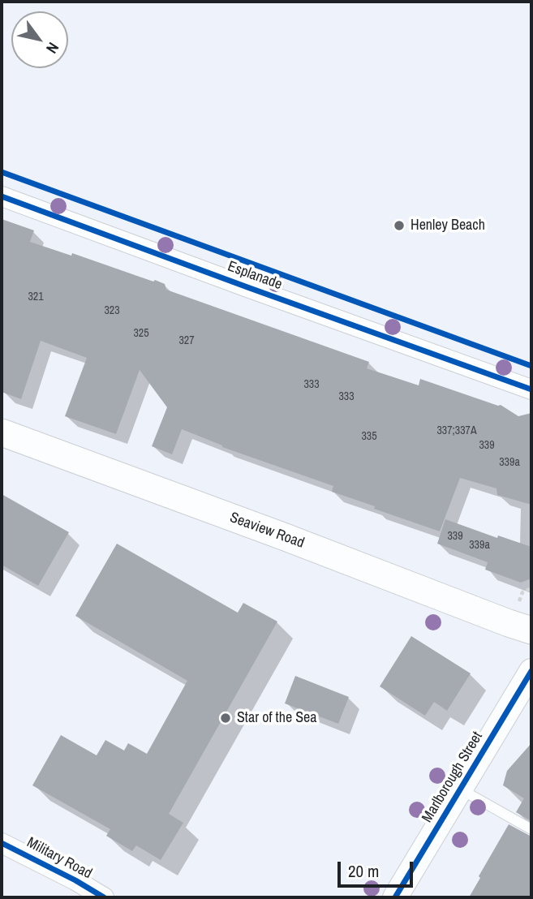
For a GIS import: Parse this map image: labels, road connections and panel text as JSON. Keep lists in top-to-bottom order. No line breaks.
{"streets":{"main road":["Seaview Road"],"street":["Esplanade","Marlborough Street","Military Road"]},"places":["Henley Beach","Star of the Sea"],"house_numbers":["321","323","325","327","333","333","337;337A","335","339","339a","339","339a"],"scale_bar":"20 m","north":"bottom right"}
